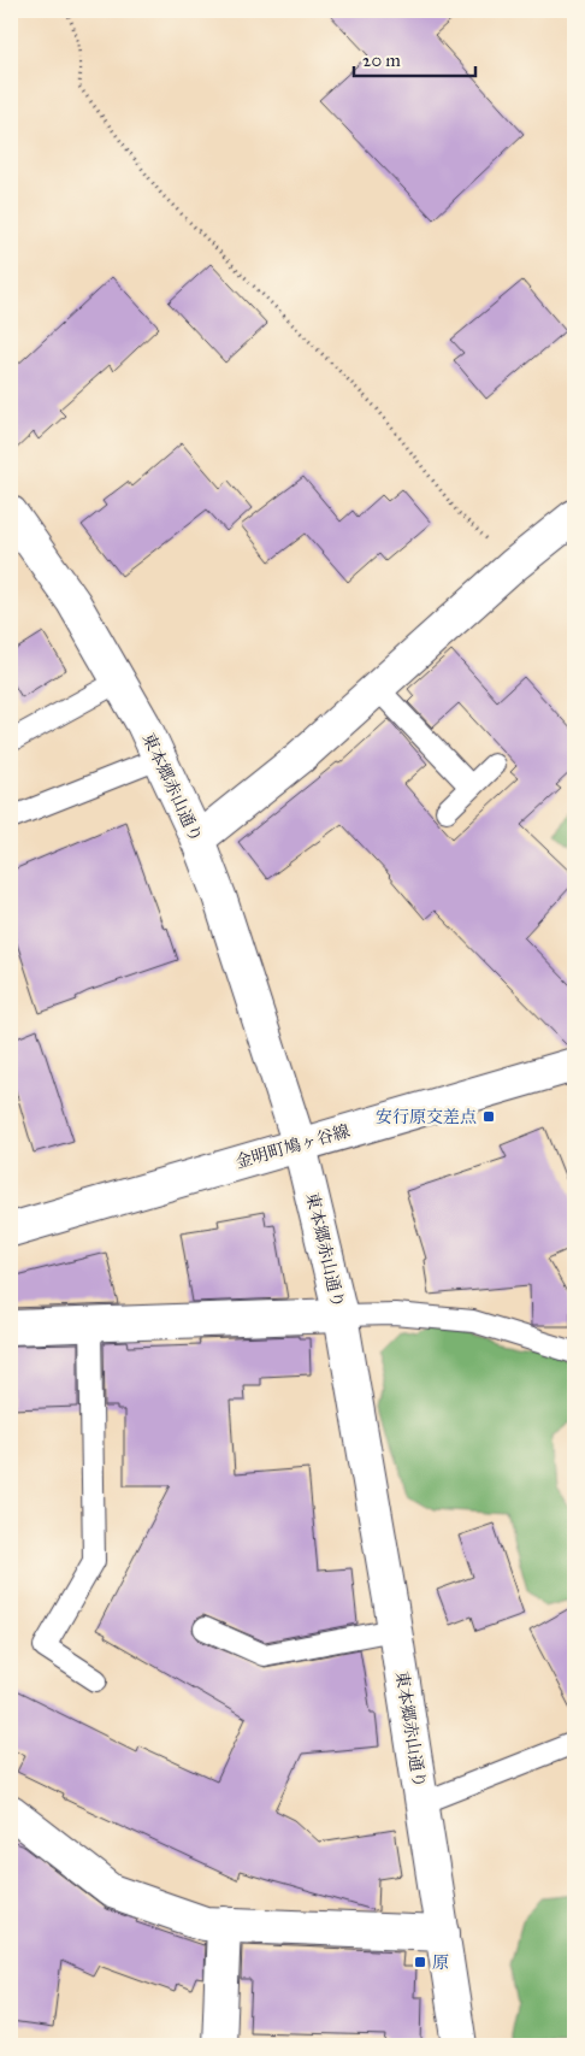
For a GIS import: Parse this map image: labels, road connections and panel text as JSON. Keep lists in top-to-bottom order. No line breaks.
{"streets":{"street":["東本郷赤山通り","金明町鳩ヶ谷線"]},"crossings":[["東本郷赤山通り","金明町鳩ヶ谷線"]],"places":{"transit":["安行原交差点","原"]},"scale_bar":"20 m"}
